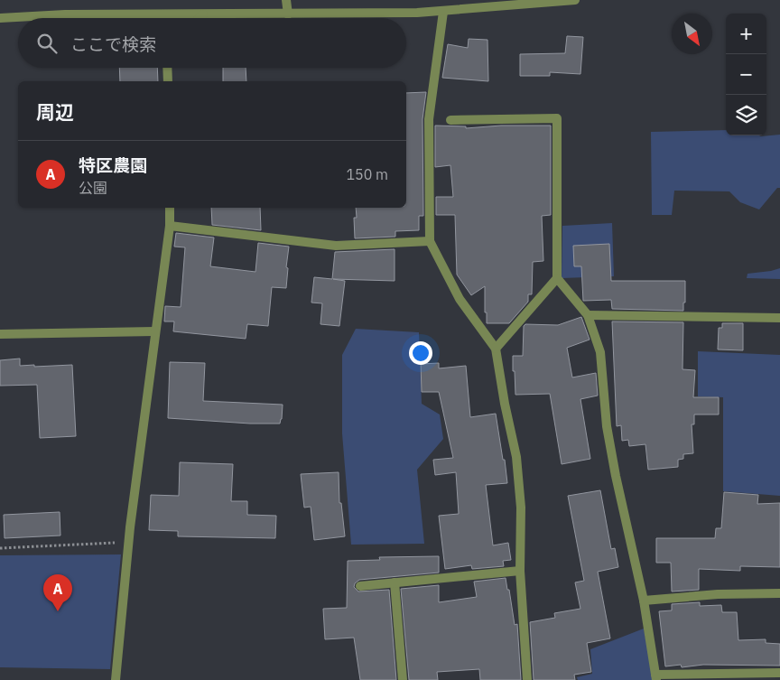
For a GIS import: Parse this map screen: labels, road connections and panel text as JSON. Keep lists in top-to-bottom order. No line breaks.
{"north":"bottom right","page":{"map_buttons":["+","−"],"search":"ここで検索","heading":"周辺","list":[{"mark":"A","name":"特区農園","note":"公園","value":"150 m"}],"pins":"A"}}
